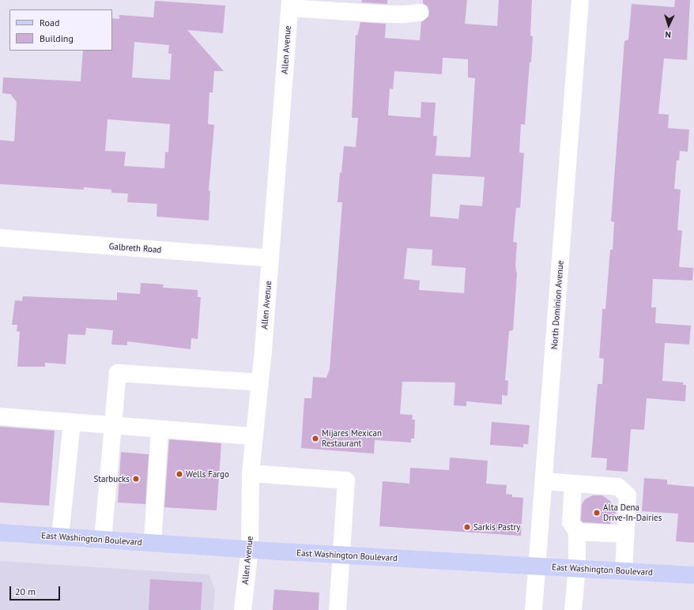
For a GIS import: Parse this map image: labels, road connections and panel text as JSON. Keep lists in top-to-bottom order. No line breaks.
{"streets":{"main road":["East Washington Boulevard"],"street":["Allen Avenue","Galbreth Road","North Dominion Avenue"]},"crossings":[["Allen Avenue","Galbreth Road"],["Allen Avenue","East Washington Boulevard"],["North Dominion Avenue","East Washington Boulevard"]],"places":["Mijares Mexican Restaurant","Wells Fargo","Starbucks","Alta Dena Drive-In-Dairies","Sarkis Pastry"],"legend":["Road","Building"],"scale_bar":"20 m","north":"bottom"}
